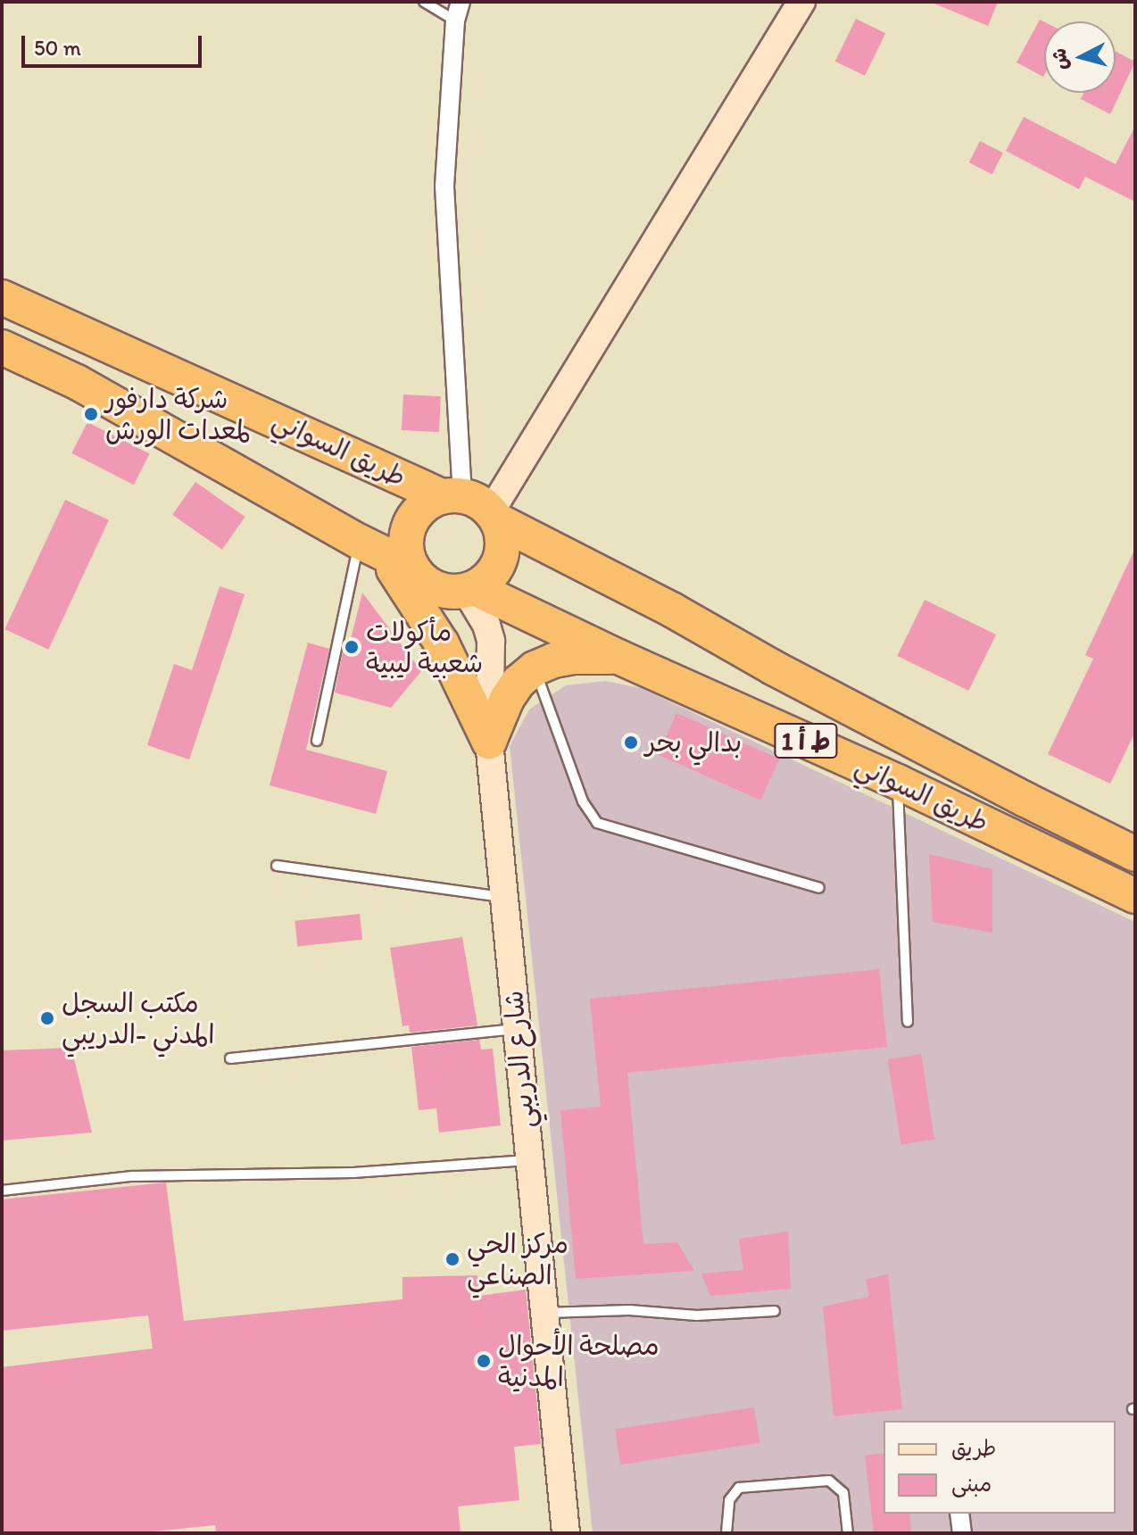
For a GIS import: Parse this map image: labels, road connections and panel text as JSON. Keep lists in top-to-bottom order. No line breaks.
{"streets":{"highway":["طريق السواني","ط أ 1"],"street":["شارع الدريبي"]},"crossings":[["طريق السواني","شارع الدريبي"]],"places":["شركة دارفور لمعدات الورش","مأكولات شعبية ليبية","بدالي بحر","مكتب السجل المدني -الدريبي","مركز الحي الصناعي","مصلحة الأحوال المدنية"],"legend":["طريق","مبنى"],"scale_bar":"50 m","north":"left"}
